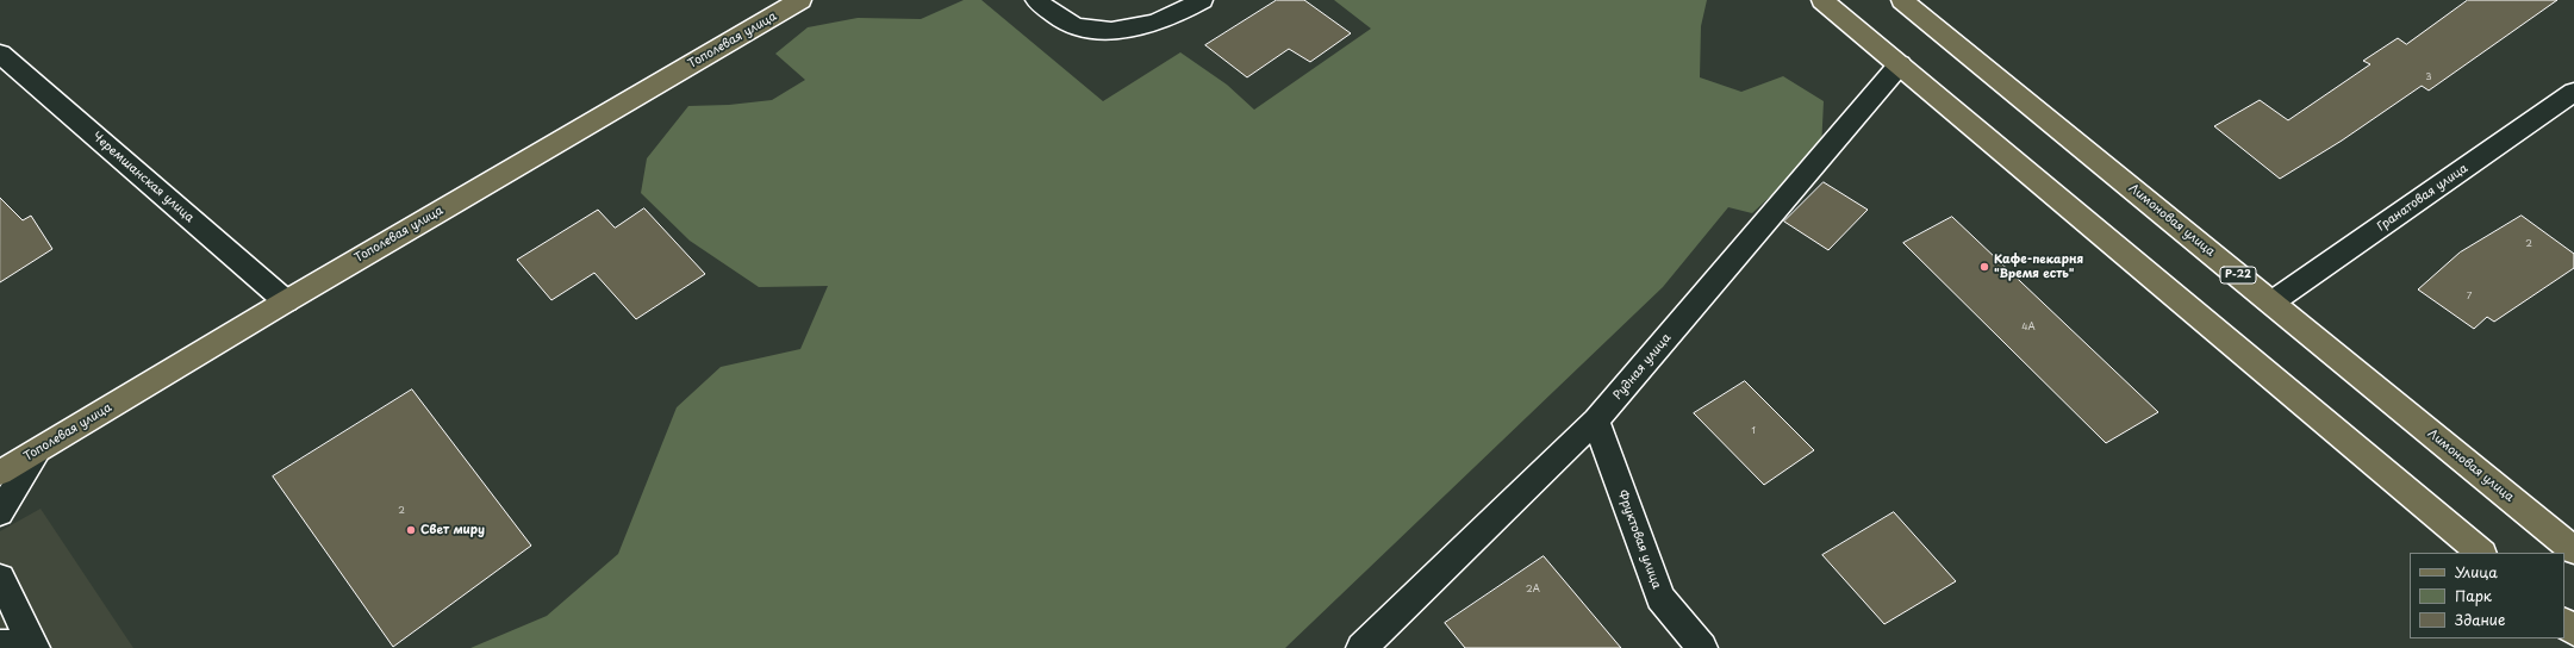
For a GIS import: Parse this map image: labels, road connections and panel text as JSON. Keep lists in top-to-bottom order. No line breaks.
{"streets":{"main road":["Тополевая улица","Лимоновая улица","Р-22"],"street":["Черемшанская улица","Гранатовая улица","Рудная улица","Фруктовая улица"]},"crossings":[["Тополевая улица","Черемшанская улица"],["Гранатовая улица","Лимоновая улица"],["Рудная улица","Фруктовая улица"]],"places":["Кафе-пекарня \"Время есть\"","Свет миру"],"house_numbers":["3","2","7","4А","1","2","2А"],"legend":["Улица","Парк","Здание"]}
